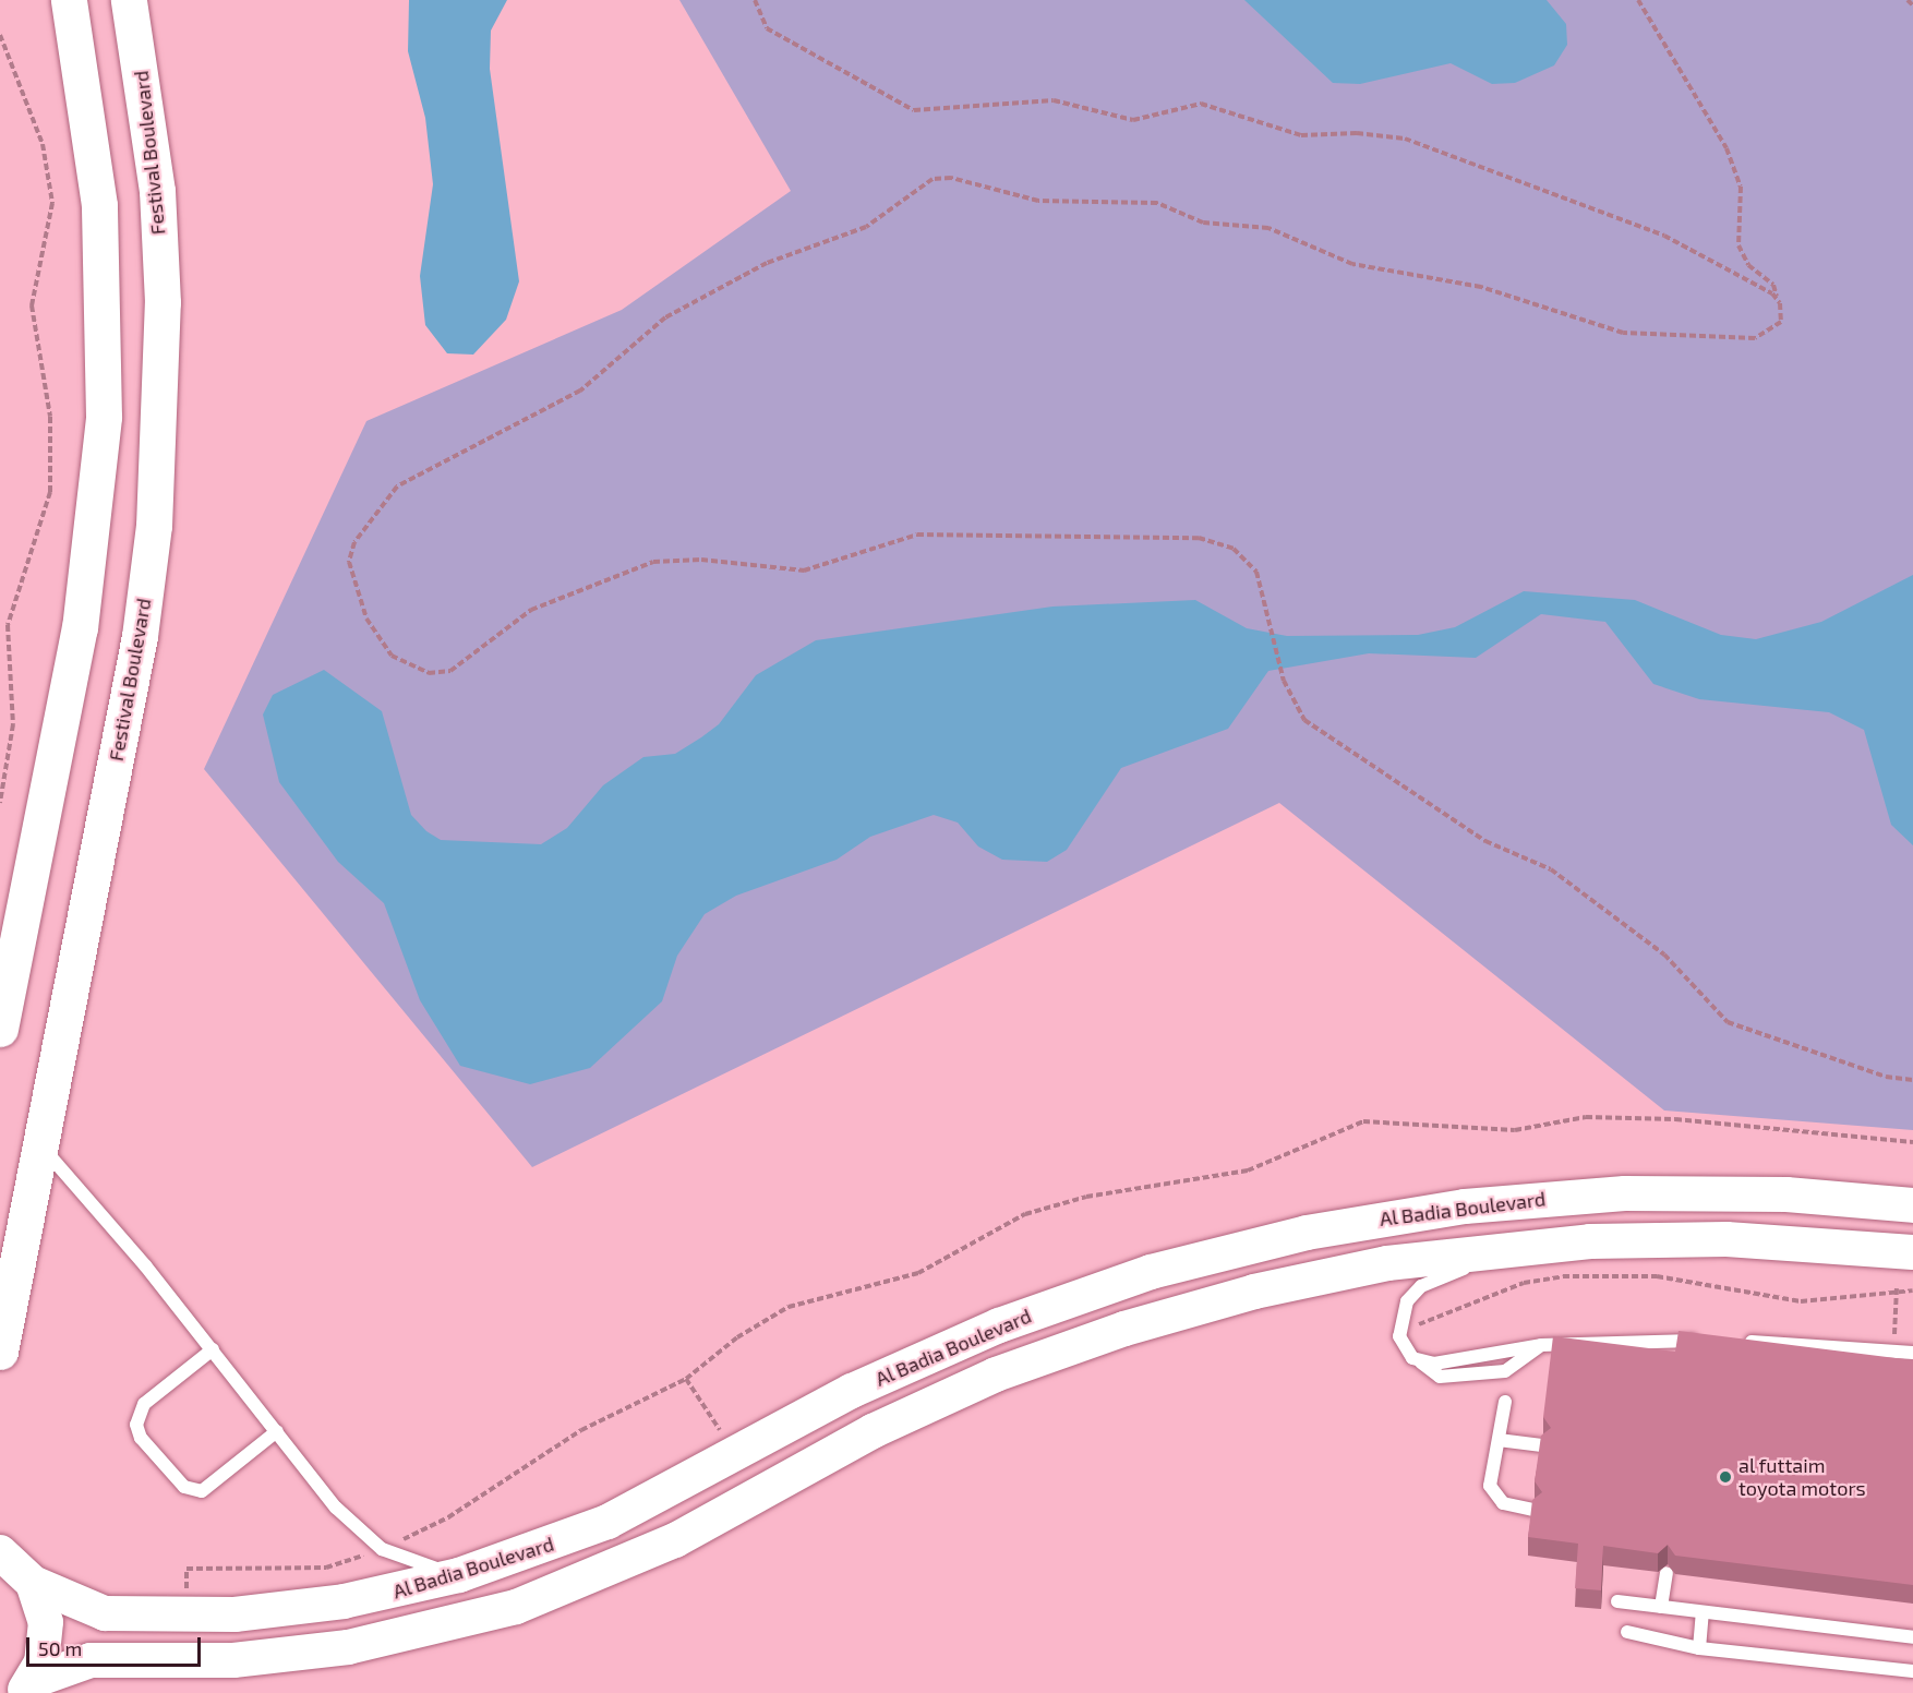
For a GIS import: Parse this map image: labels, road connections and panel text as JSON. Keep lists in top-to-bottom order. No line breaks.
{"streets":{"main road":["Festival Boulevard"],"street":["Al Badia Boulevard"]},"places":["al futtaim toyota motors"],"scale_bar":"50 m"}
